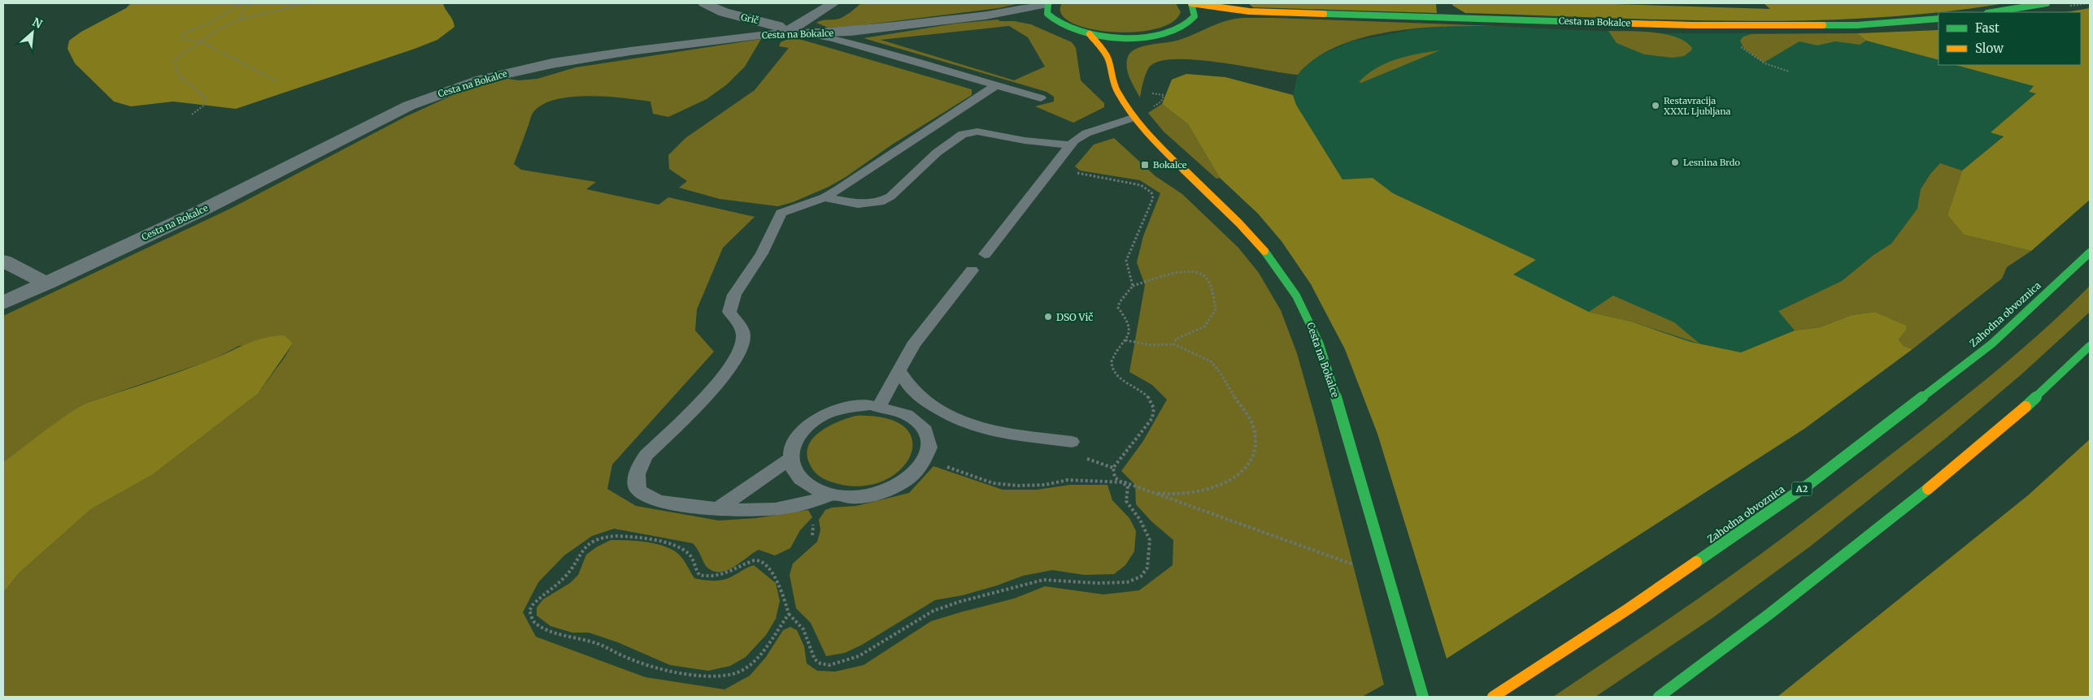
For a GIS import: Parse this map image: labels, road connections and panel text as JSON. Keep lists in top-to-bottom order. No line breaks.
{"streets":{"main road":["Cesta na Bokalce","Zahodna obvoznica","A2"],"street":["Grič"]},"crossings":[["Grič","Cesta na Bokalce"]],"places":{"other":["Restavracija XXXL Ljubljana","Lesnina Brdo","DSO Vič"],"transit":["Bokalce"]},"legend":["Fast","Slow"],"north":"top right"}
